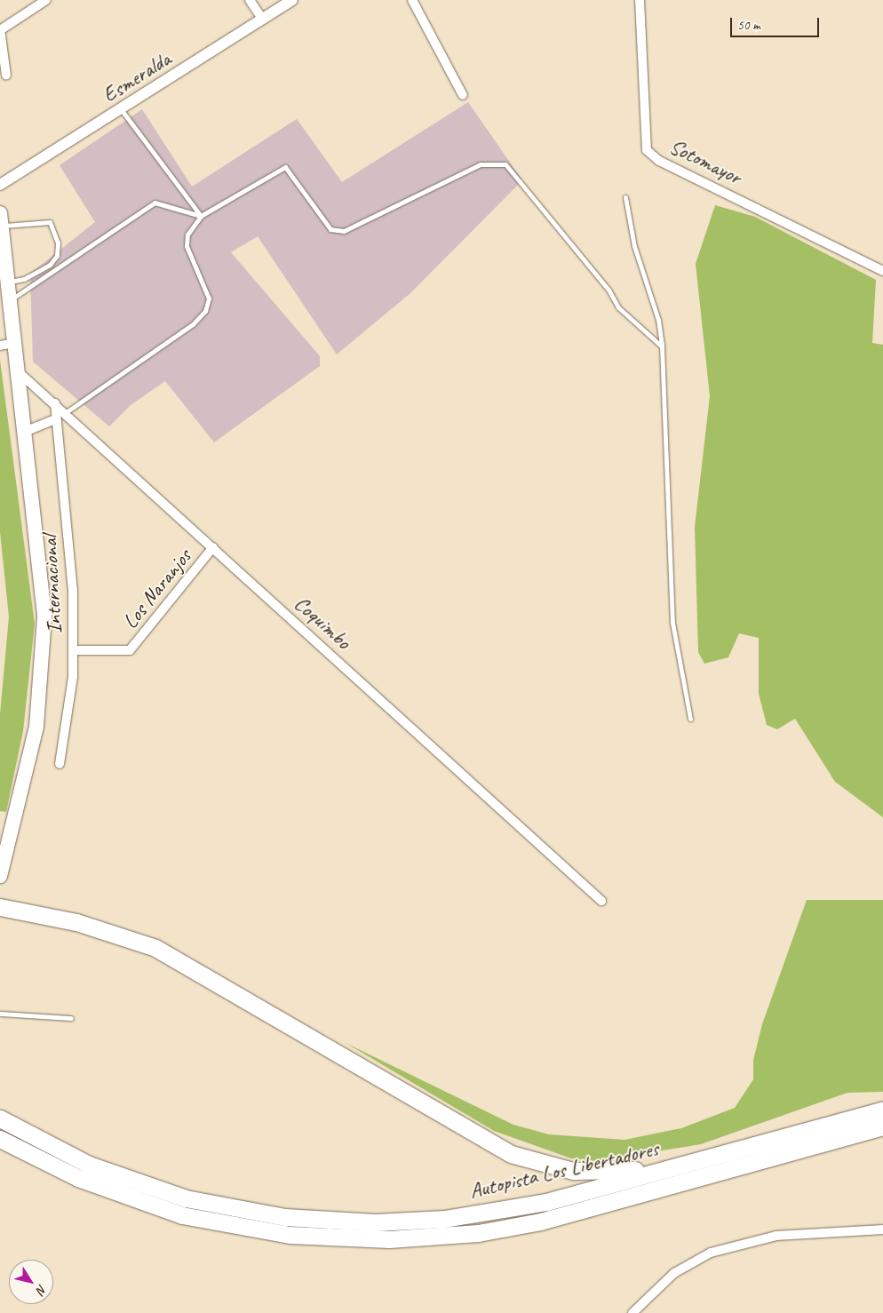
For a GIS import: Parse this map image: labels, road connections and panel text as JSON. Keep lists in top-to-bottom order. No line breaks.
{"streets":{"highway":["Autopista Los Libertadores"],"street":["Esmeralda","Sotomayor","Internacional","Los Naranjos","Coquimbo"]},"crossings":[["Internacional","Los Naranjos"],["Internacional","Coquimbo"],["Los Naranjos","Coquimbo"]],"scale_bar":"50 m","north":"bottom right"}
